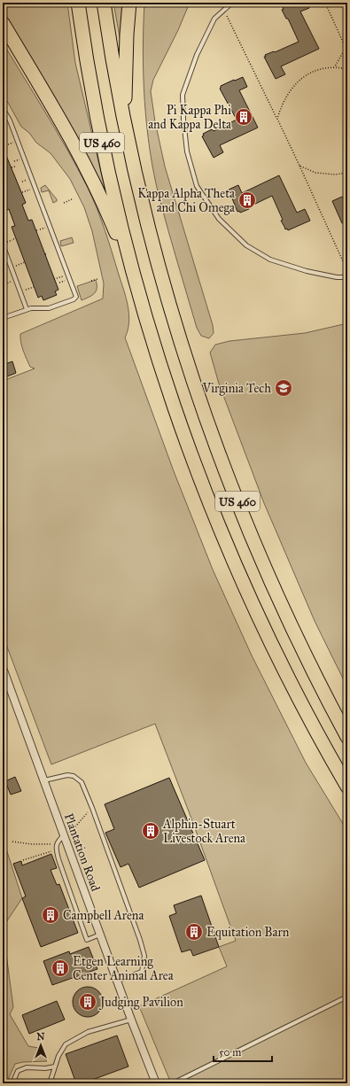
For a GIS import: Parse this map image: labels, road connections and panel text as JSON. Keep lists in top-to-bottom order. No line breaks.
{"streets":{"highway":["US 460"],"street":["Plantation Road"]},"places":{"building":["Pi Kappa Phi and Kappa Delta","Kappa Alpha Theta and Chi Omega","Alphin-Stuart Livestock Arena","Campbell Arena","Equitation Barn","Etgen Learning Center Animal Area","Judging Pavilion"],"school or university":["Virginia Tech"]},"scale_bar":"50 m","north":"top"}
